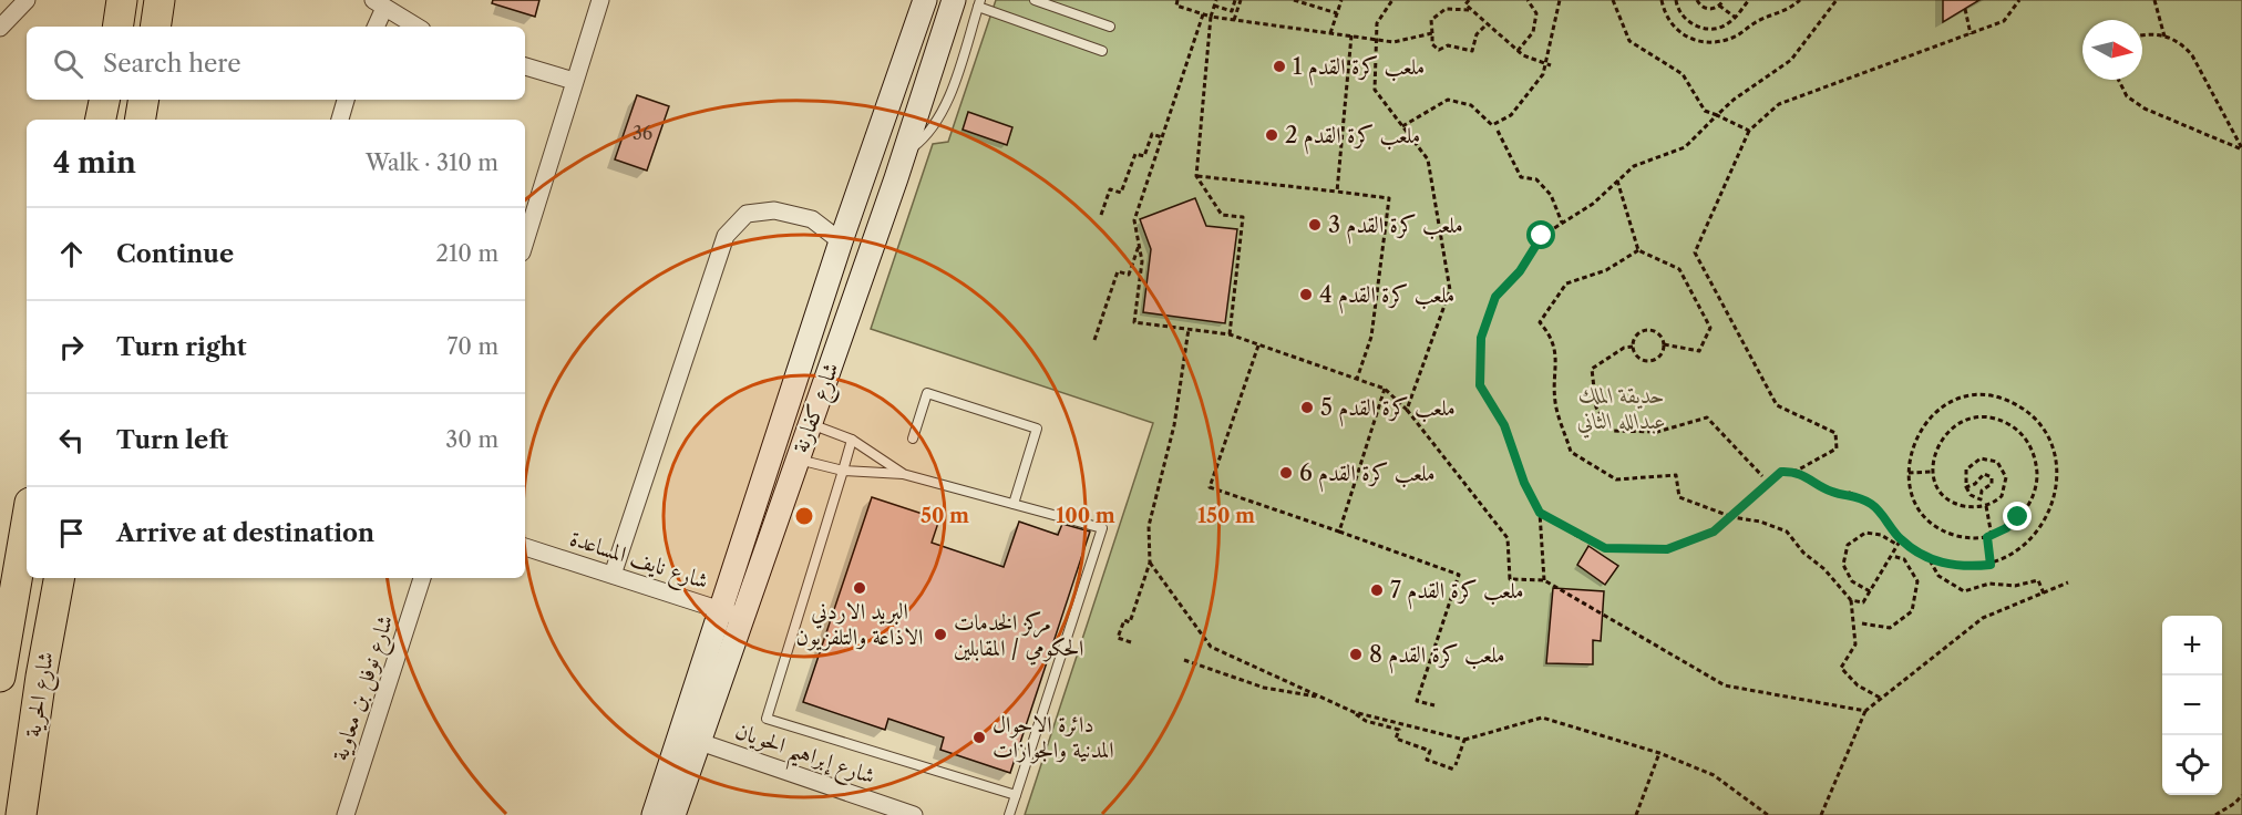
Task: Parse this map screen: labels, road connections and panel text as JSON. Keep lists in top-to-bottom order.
{
  "streets": {
    "highway": ["شارع الحرية"],
    "street": [
      "شارع كفارنة",
      "شارع نايف المساعدة",
      "شارع نوفل بن معاوية",
      "شارع إبراهيم الحويان"
    ]
  },
  "crossings": [
    ["شارع كفارنة", "شارع نايف المساعدة"],
    ["شارع كفارنة", "شارع إبراهيم الحويان"]
  ],
  "parks": ["حديقة الملك عبدالله الثاني"],
  "places": [
    "ملعب كرة القدم 1",
    "ملعب كرة القدم 2",
    "ملعب كرة القدم 3",
    "ملعب كرة القدم 4",
    "ملعب كرة القدم 5",
    "ملعب كرة القدم 6",
    "البريد الاردني الاذاعة والتلفزيون",
    "ملعب كرة القدم 7",
    "مركز الخدمات الحكومي / المقابلين",
    "ملعب كرة القدم 8",
    "دائرة الاحوال المدنية والجوازات"
  ],
  "house_numbers": ["36"],
  "north": "right",
  "page": {
    "search": "Search here",
    "heading": ["4 min", "Walk · 310 m"],
    "list": [
      ["Continue", "210 m"],
      ["Turn right", "70 m"],
      ["Turn left", "30 m"],
      "Arrive at destination"
    ],
    "map_buttons": ["+", "−"]
  },
  "rings": ["50 m", "100 m", "150 m"]
}
